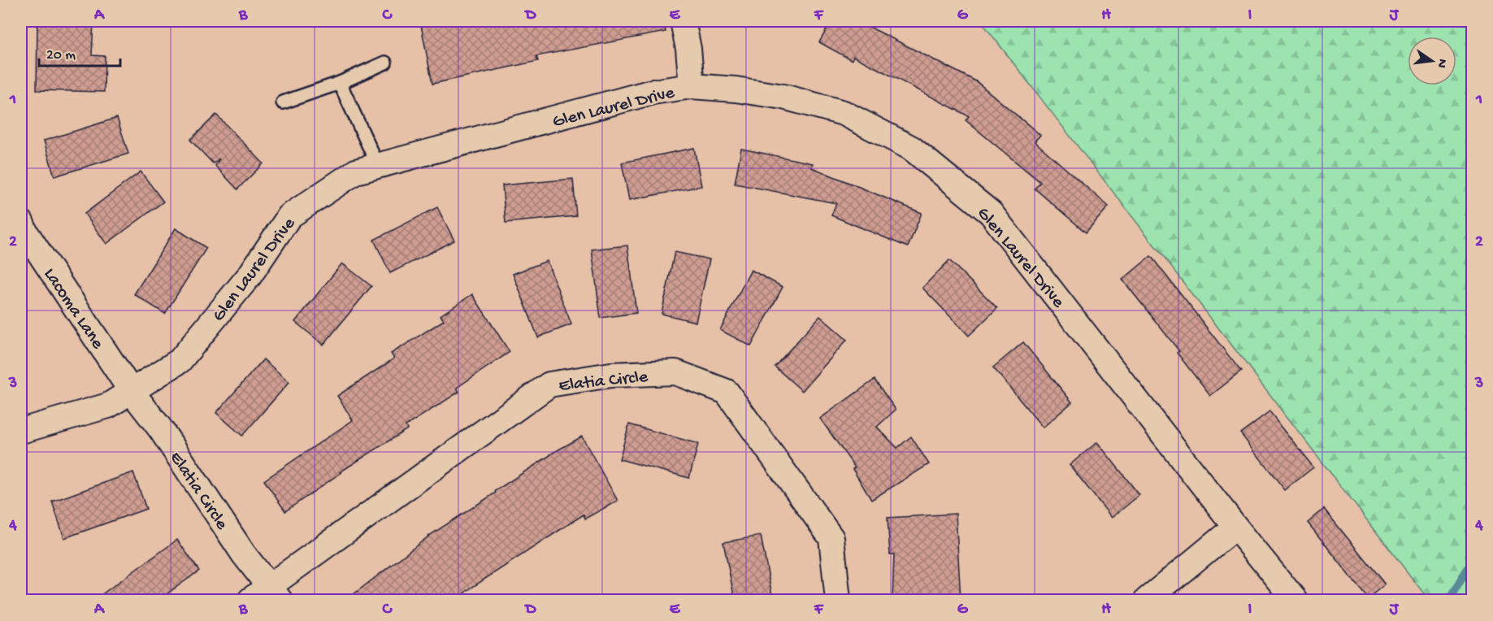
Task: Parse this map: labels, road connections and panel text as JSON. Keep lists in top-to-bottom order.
{
  "streets": {
    "street": ["Glen Laurel Drive", "Lacoma Lane", "Elatia Circle"]
  },
  "crossings": [
    ["Glen Laurel Drive", "Lacoma Lane"],
    ["Glen Laurel Drive", "Elatia Circle"],
    ["Lacoma Lane", "Elatia Circle"]
  ],
  "scale_bar": "20 m",
  "north": "right",
  "grid": {
    "columns": [
      "A",
      "B",
      "C",
      "D",
      "E",
      "F",
      "G",
      "H",
      "I",
      "J"
    ],
    "rows": [
      "1",
      "2",
      "3",
      "4"
    ]
  }
}
